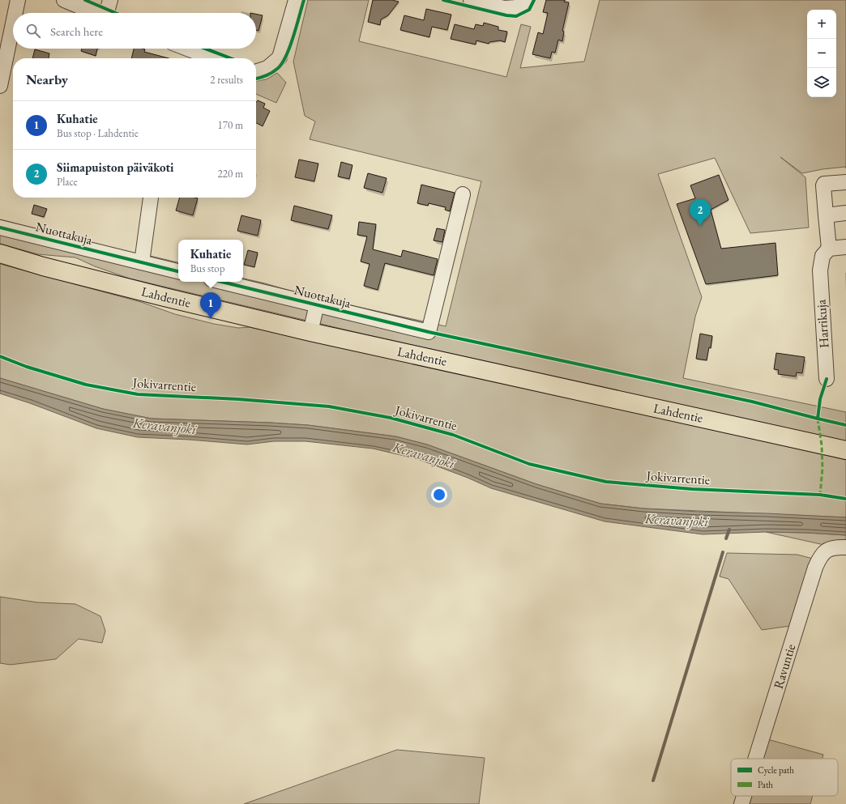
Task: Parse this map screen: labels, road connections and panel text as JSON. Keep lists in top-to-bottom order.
{
  "streets": {
    "main road": ["Lahdentie"],
    "street": ["Nuottakuja", "Harrikuja", "Ravuntie"],
    "cycle path": ["Jokivarrentie"]
  },
  "crossings": [
    ["Nuottakuja", "Lahdentie"]
  ],
  "water": ["Keravanjoki"],
  "legend": ["Cycle path", "Path"],
  "page": {
    "map_buttons": ["+", "−"],
    "search": "Search here",
    "heading": ["Nearby", "2 results"],
    "list": [
      {
        "mark": "1",
        "name": "Kuhatie",
        "note": "Bus stop · Lahdentie",
        "value": "170 m"
      },
      {
        "mark": "2",
        "name": "Siimapuiston päiväkoti",
        "note": "Place",
        "value": "220 m"
      }
    ],
    "pins": ["2", "1"],
    "popup": ["Kuhatie", "Bus stop"]
  }
}
